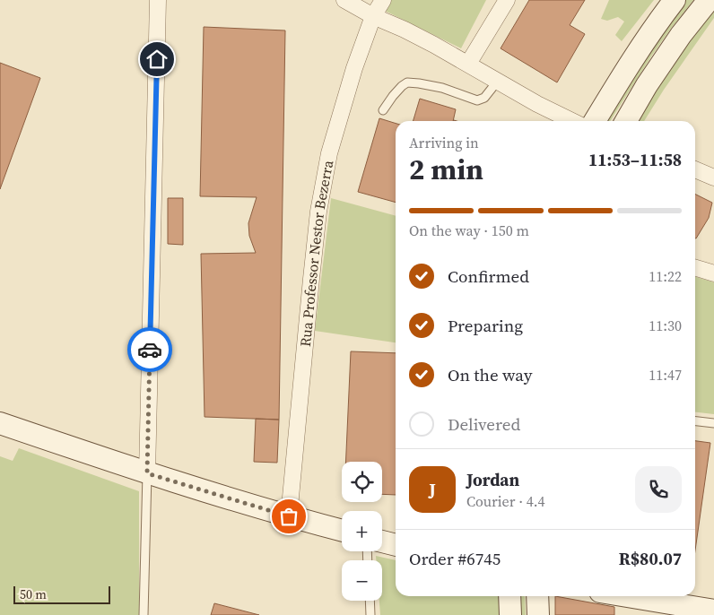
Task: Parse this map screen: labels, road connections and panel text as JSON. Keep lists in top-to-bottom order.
{
  "streets": {
    "street": ["Rua Professor Nestor Bezerra"]
  },
  "scale_bar": "50 m",
  "page": {
    "heading": ["2 min", "Arriving in", "11:53–11:58"],
    "panel": [
      "Jordan",
      "Courier · 4.4",
      "Order #6745",
      "R$80.07"
    ],
    "bar": "On the way · 150 m",
    "list": [
      ["Confirmed", "11:22"],
      ["Preparing", "11:30"],
      ["On the way", "11:47"],
      "Delivered"
    ],
    "map_buttons": ["+", "−"],
    "round": "J",
    "scale": "50 m"
  }
}
